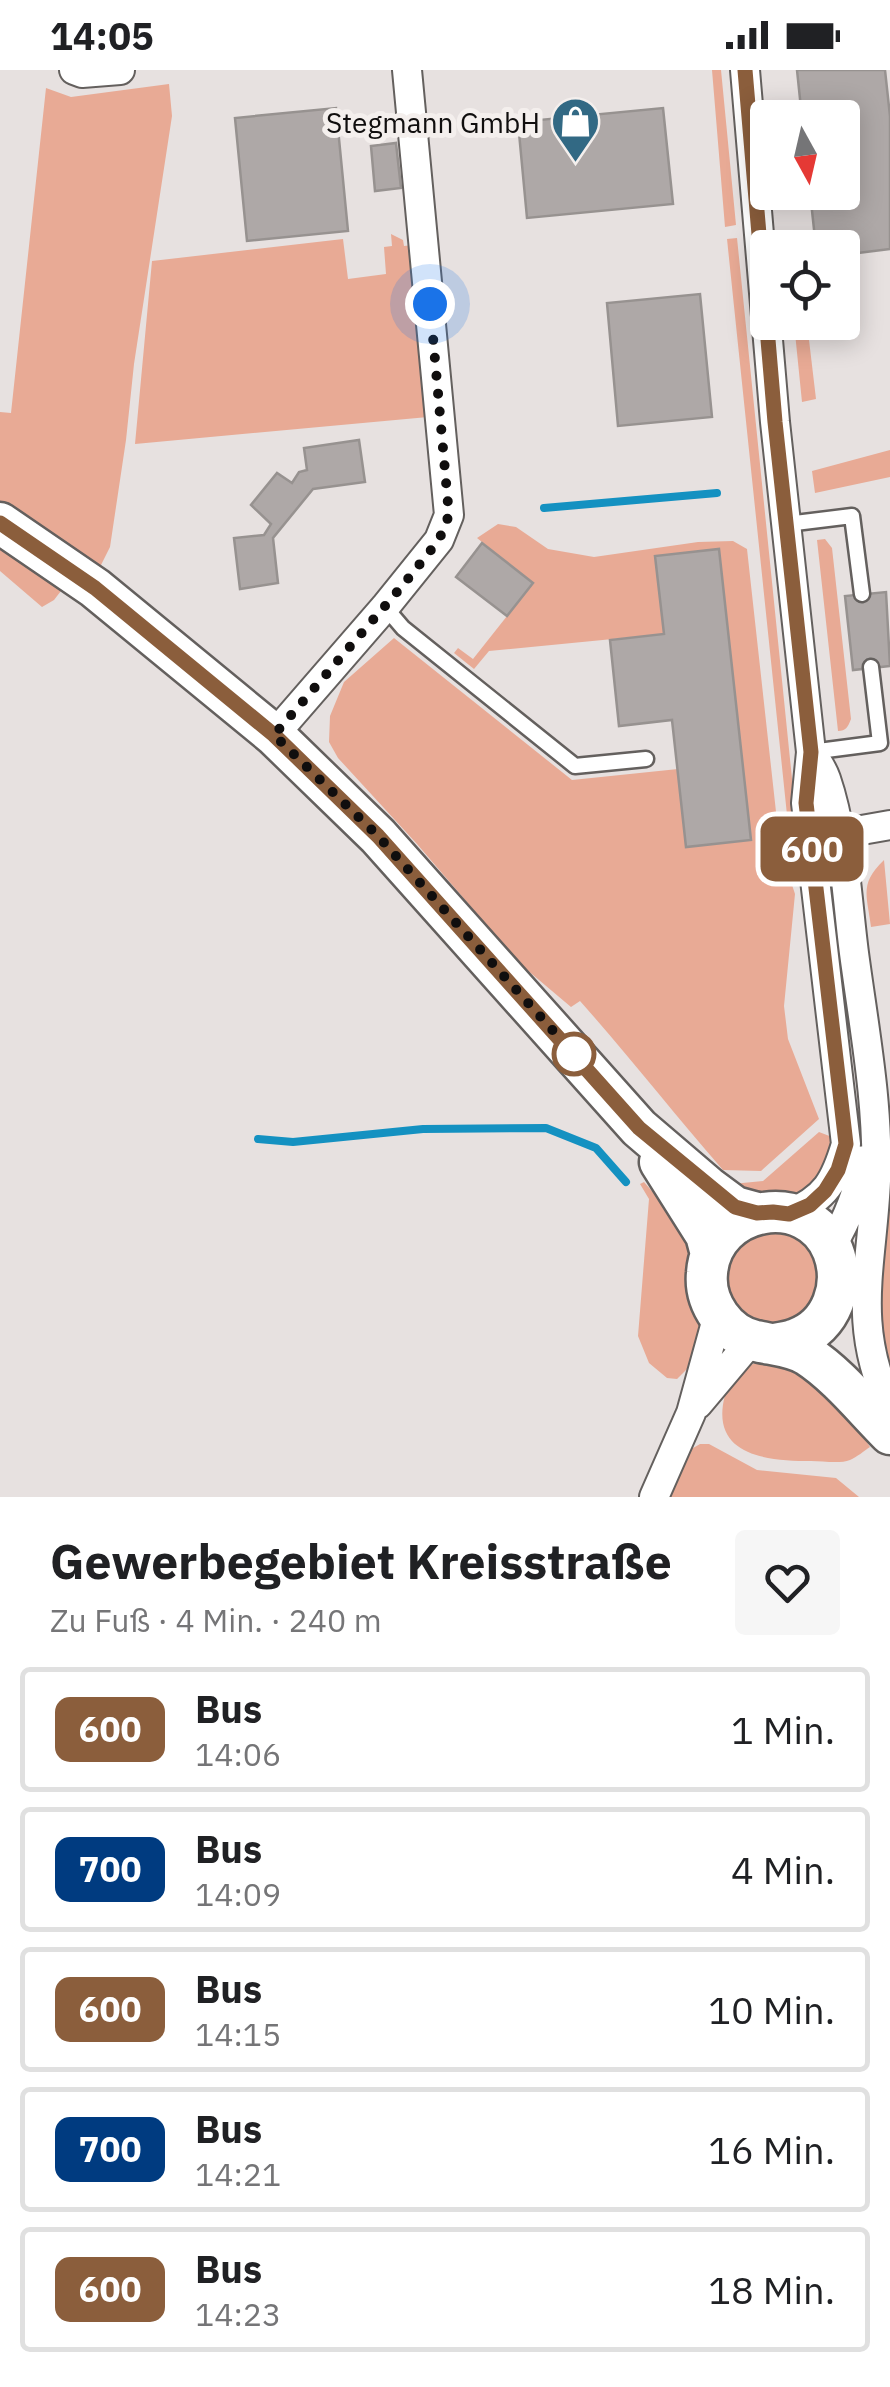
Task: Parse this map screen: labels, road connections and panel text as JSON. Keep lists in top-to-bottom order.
{
  "places": {
    "shop": ["Stegmann GmbH"]
  },
  "lines": ["bus line 600"],
  "north": "bottom",
  "page": {
    "status": "14:05",
    "on_map": "600",
    "heading": ["Gewerbegebiet Kreisstraße", "Zu Fuß · 4 Min. · 240 m"],
    "list": [
      {
        "mark": "600",
        "name": "Bus",
        "note": "14:06",
        "value": "1 Min."
      },
      {
        "mark": "700",
        "name": "Bus",
        "note": "14:09",
        "value": "4 Min."
      },
      {
        "mark": "600",
        "name": "Bus",
        "note": "14:15",
        "value": "10 Min."
      },
      {
        "mark": "700",
        "name": "Bus",
        "note": "14:21",
        "value": "16 Min."
      },
      {
        "mark": "600",
        "name": "Bus",
        "note": "14:23",
        "value": "18 Min."
      }
    ]
  }
}
